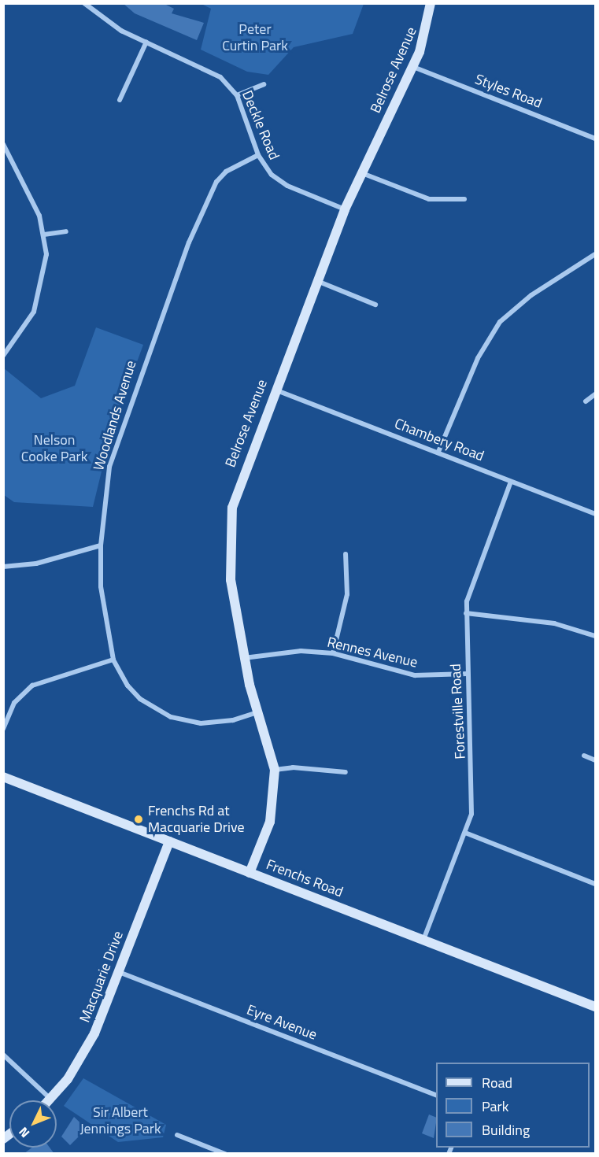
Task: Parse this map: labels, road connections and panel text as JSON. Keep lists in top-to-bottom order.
{
  "streets": {
    "street": [
      "Belrose Avenue",
      "Styles Road",
      "Deckle Road",
      "Woodlands Avenue",
      "Chambery Road",
      "Rennes Avenue",
      "Forestville Road",
      "Frenchs Road",
      "Macquarie Drive",
      "Eyre Avenue"
    ]
  },
  "crossings": [
    ["Belrose Avenue", "Styles Road"],
    ["Belrose Avenue", "Deckle Road"],
    ["Belrose Avenue", "Woodlands Avenue"],
    ["Belrose Avenue", "Chambery Road"],
    ["Belrose Avenue", "Rennes Avenue"],
    ["Belrose Avenue", "Frenchs Road"],
    ["Deckle Road", "Woodlands Avenue"],
    ["Chambery Road", "Forestville Road"],
    ["Rennes Avenue", "Forestville Road"],
    ["Forestville Road", "Frenchs Road"],
    ["Frenchs Road", "Macquarie Drive"],
    ["Macquarie Drive", "Eyre Avenue"]
  ],
  "parks": ["Peter Curtin Park", "Nelson Cooke Park", "Sir Albert Jennings Park"],
  "places": ["Frenchs Rd at Macquarie Drive"],
  "legend": ["Road", "Park", "Building"],
  "north": "bottom left"
}
